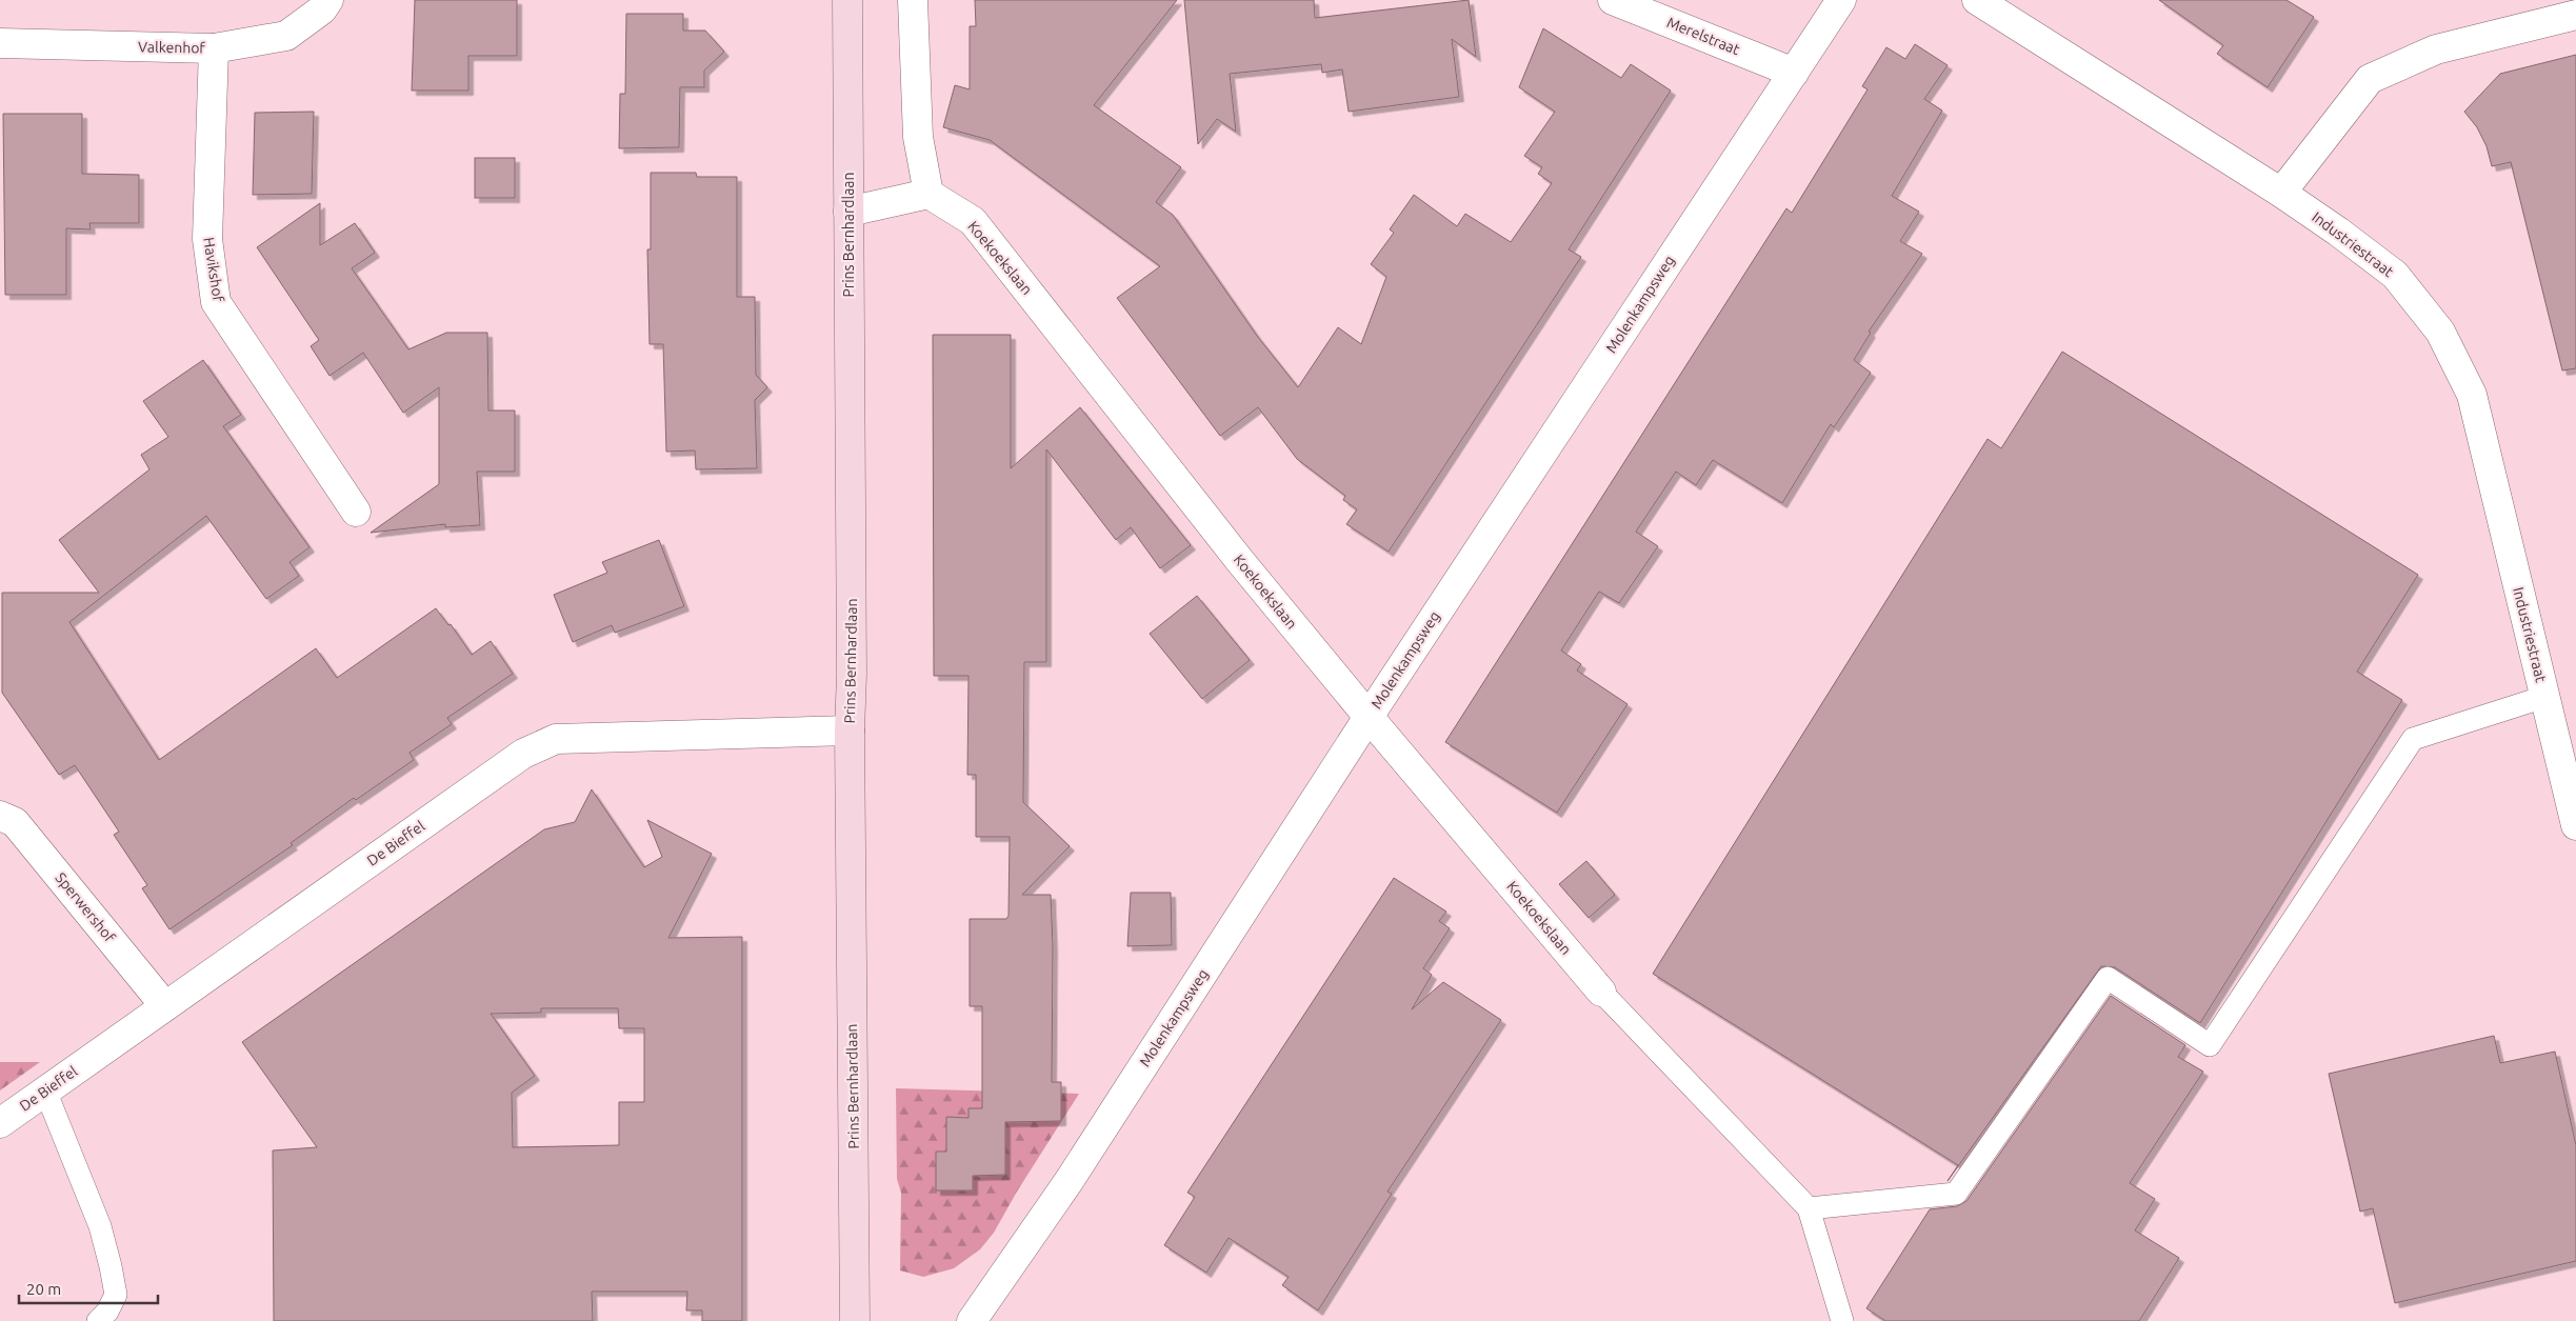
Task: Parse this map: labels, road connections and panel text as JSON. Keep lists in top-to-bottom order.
{
  "streets": {
    "street": [
      "Merelstraat",
      "Valkenhof",
      "Prins Bernhardlaan",
      "Industriestraat",
      "Koekoekslaan",
      "Havikshof",
      "Molenkampsweg",
      "De Bieffel",
      "Sperwershof"
    ]
  },
  "crossings": [
    ["Merelstraat", "Molenkampsweg"],
    ["Valkenhof", "Havikshof"],
    ["Prins Bernhardlaan", "De Bieffel"],
    ["Koekoekslaan", "Molenkampsweg"],
    ["De Bieffel", "Sperwershof"]
  ],
  "scale_bar": "20 m"
}
